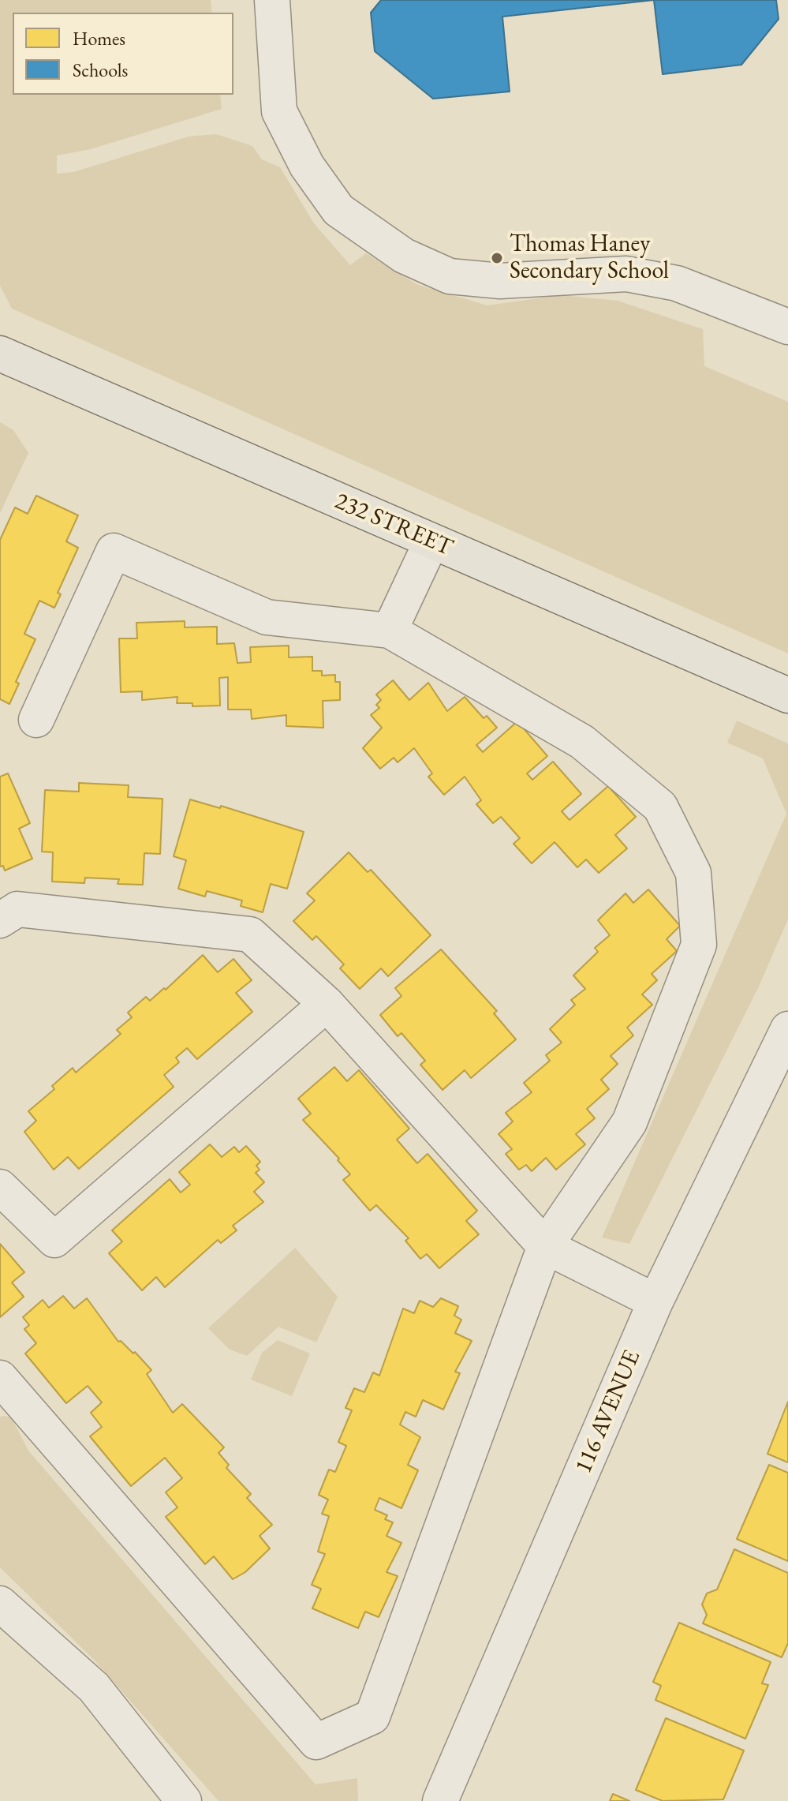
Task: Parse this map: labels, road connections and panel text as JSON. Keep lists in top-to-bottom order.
{
  "streets": {
    "main road": ["232 STREET"],
    "street": ["116 AVENUE"]
  },
  "places": ["Thomas Haney Secondary School"],
  "legend": ["Homes", "Schools"]
}
